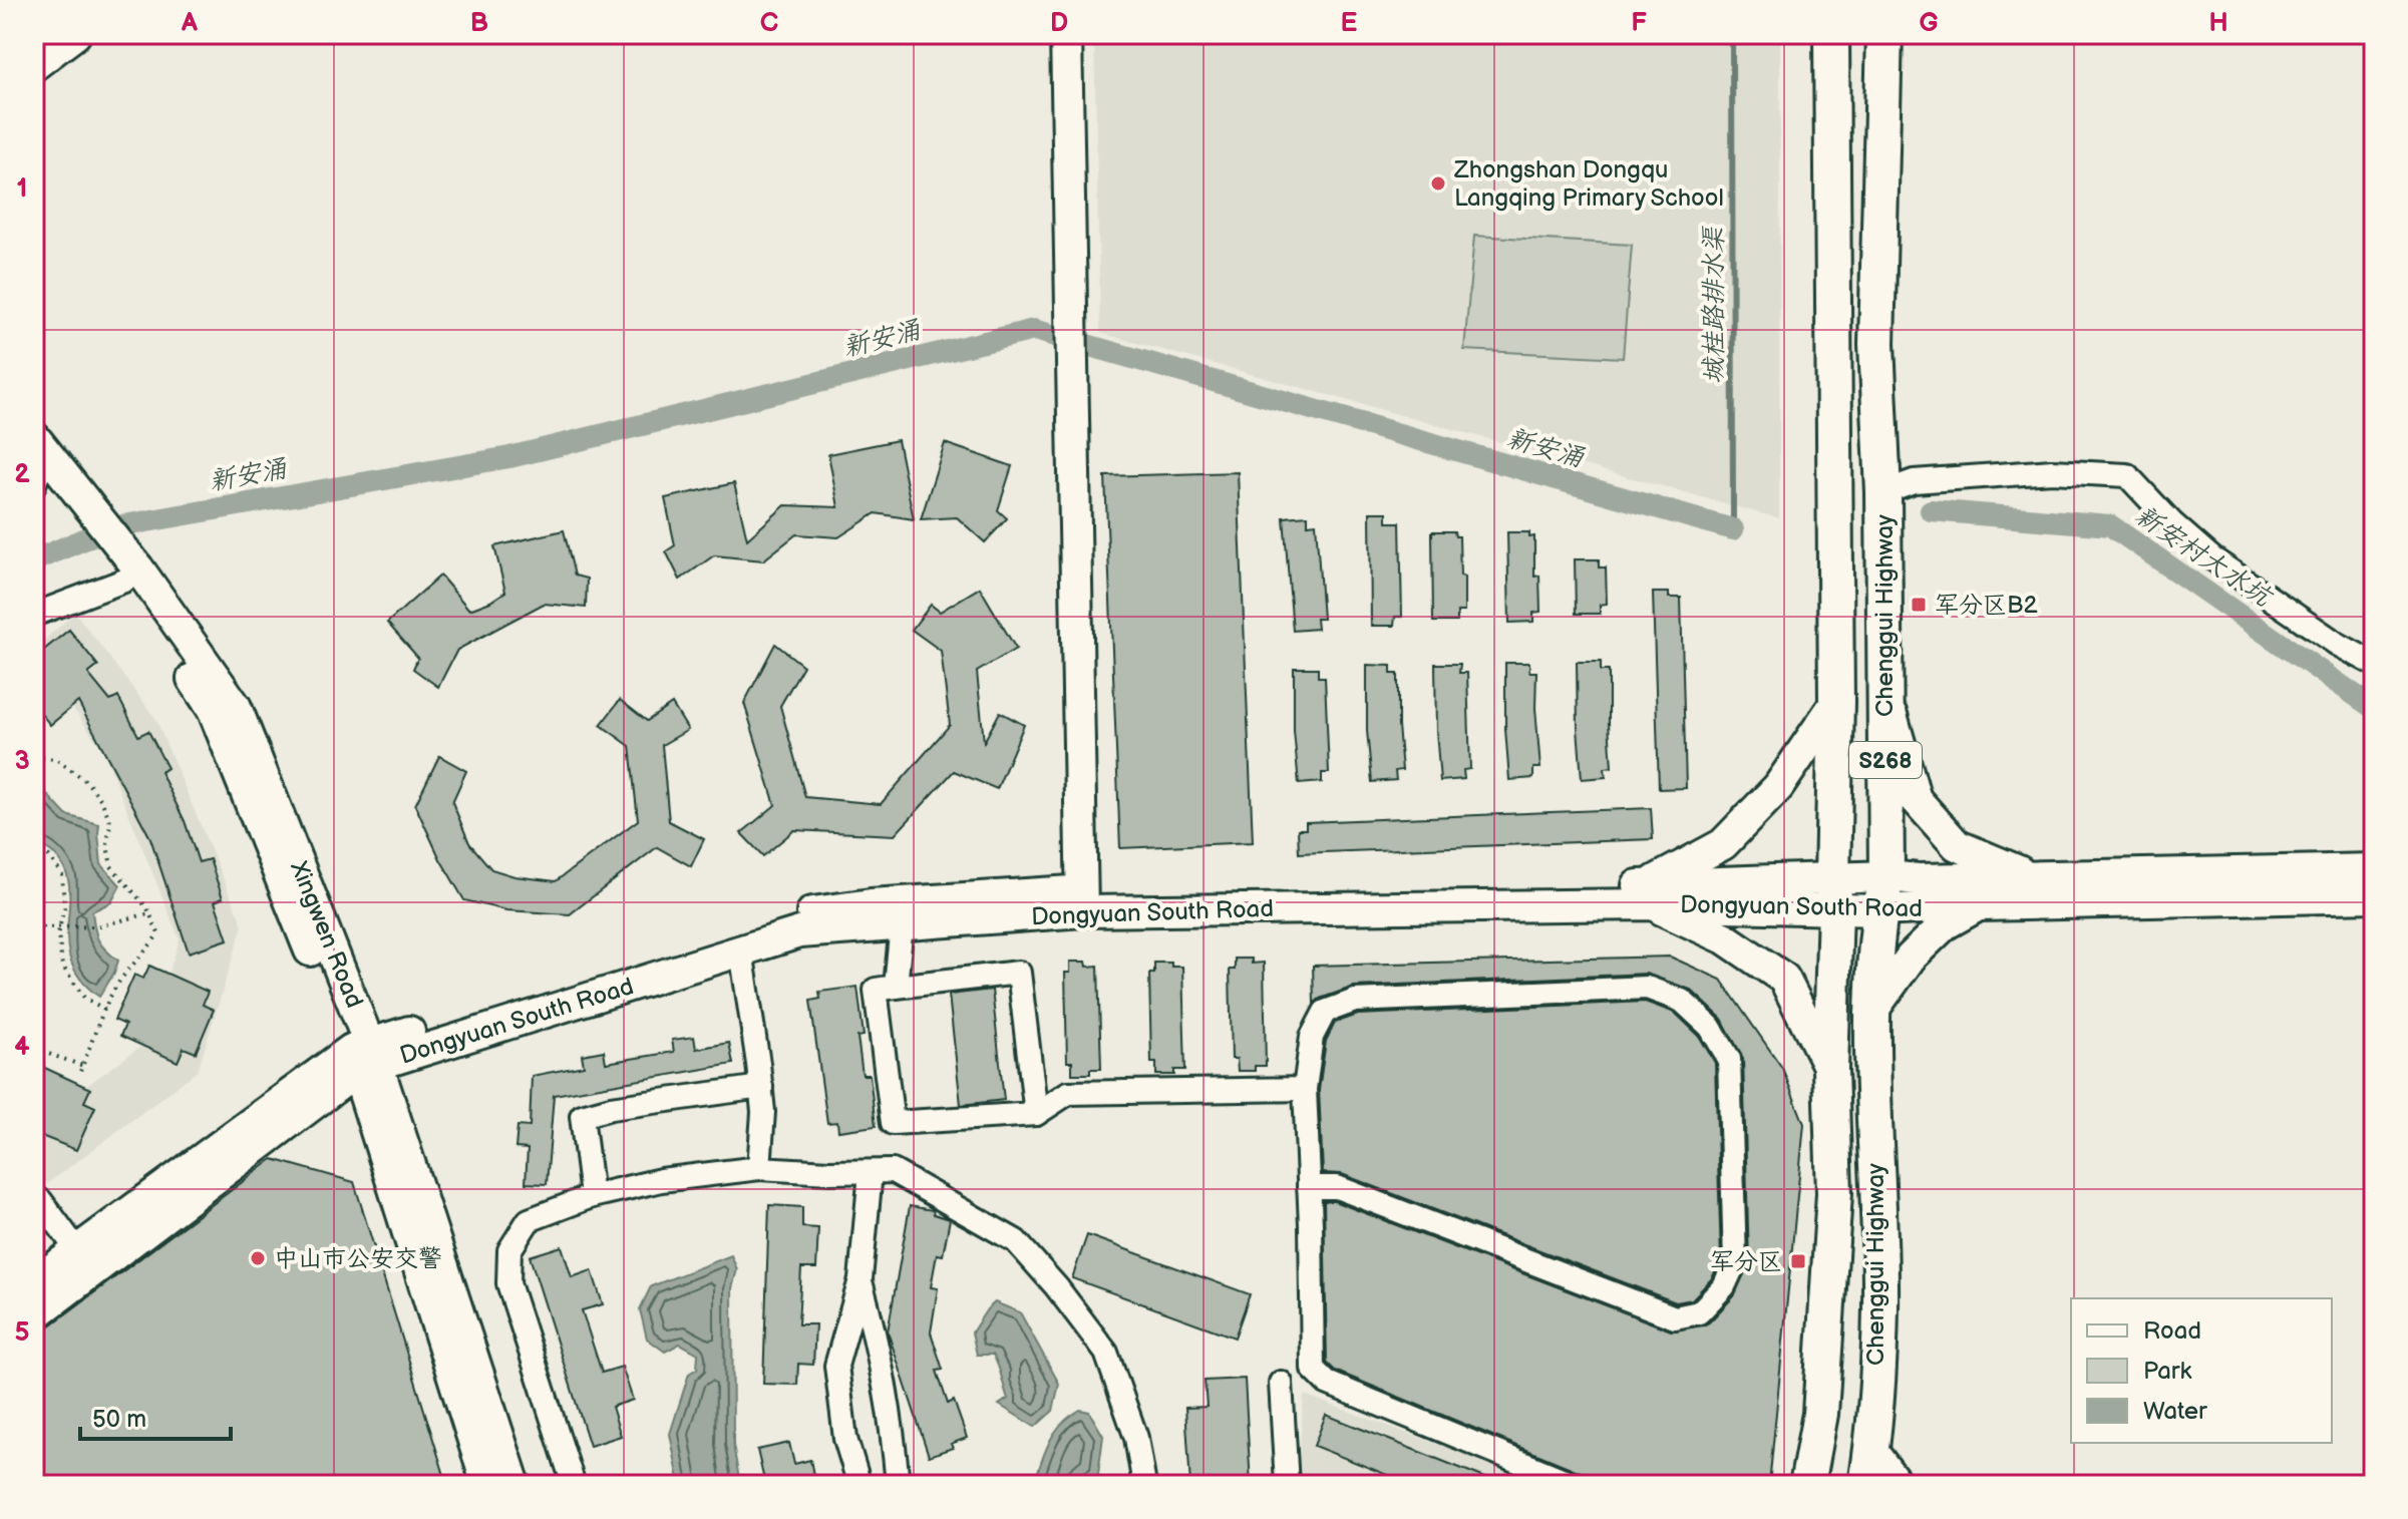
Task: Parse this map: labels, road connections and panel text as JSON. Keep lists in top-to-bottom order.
{
  "streets": {
    "main road": ["Chenggui Highway", "S268"],
    "street": ["Dongyuan South Road", "Xingwen Road"]
  },
  "crossings": [
    ["Chenggui Highway", "Dongyuan South Road"],
    ["Dongyuan South Road", "Xingwen Road"]
  ],
  "water": ["城桂路排水渠", "新安涌", "新安村大水坑"],
  "places": {
    "other": ["Zhongshan Dongqu Langqing Primary School", "中山市公安交警"],
    "transit": ["军分区B2", "军分区"]
  },
  "legend": ["Road", "Park", "Water"],
  "scale_bar": "50 m",
  "grid": {
    "columns": [
      "A",
      "B",
      "C",
      "D",
      "E",
      "F",
      "G",
      "H"
    ],
    "rows": [
      "1",
      "2",
      "3",
      "4",
      "5"
    ]
  }
}
